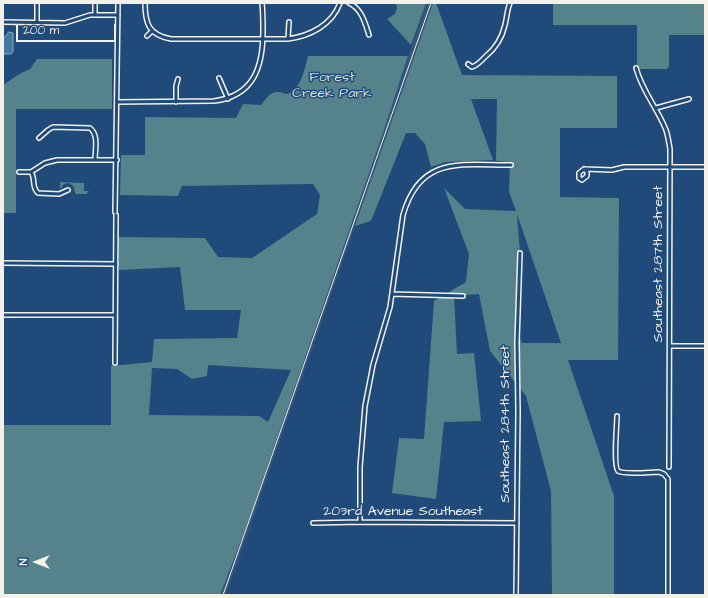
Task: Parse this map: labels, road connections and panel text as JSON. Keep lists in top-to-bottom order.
{
  "streets": {
    "street": ["Southeast 287th Street", "Southeast 284th Street", "203rd Avenue Southeast"]
  },
  "crossings": [
    ["Southeast 284th Street", "203rd Avenue Southeast"]
  ],
  "parks": ["Forest Creek Park"],
  "scale_bar": "200 m",
  "north": "left"
}
